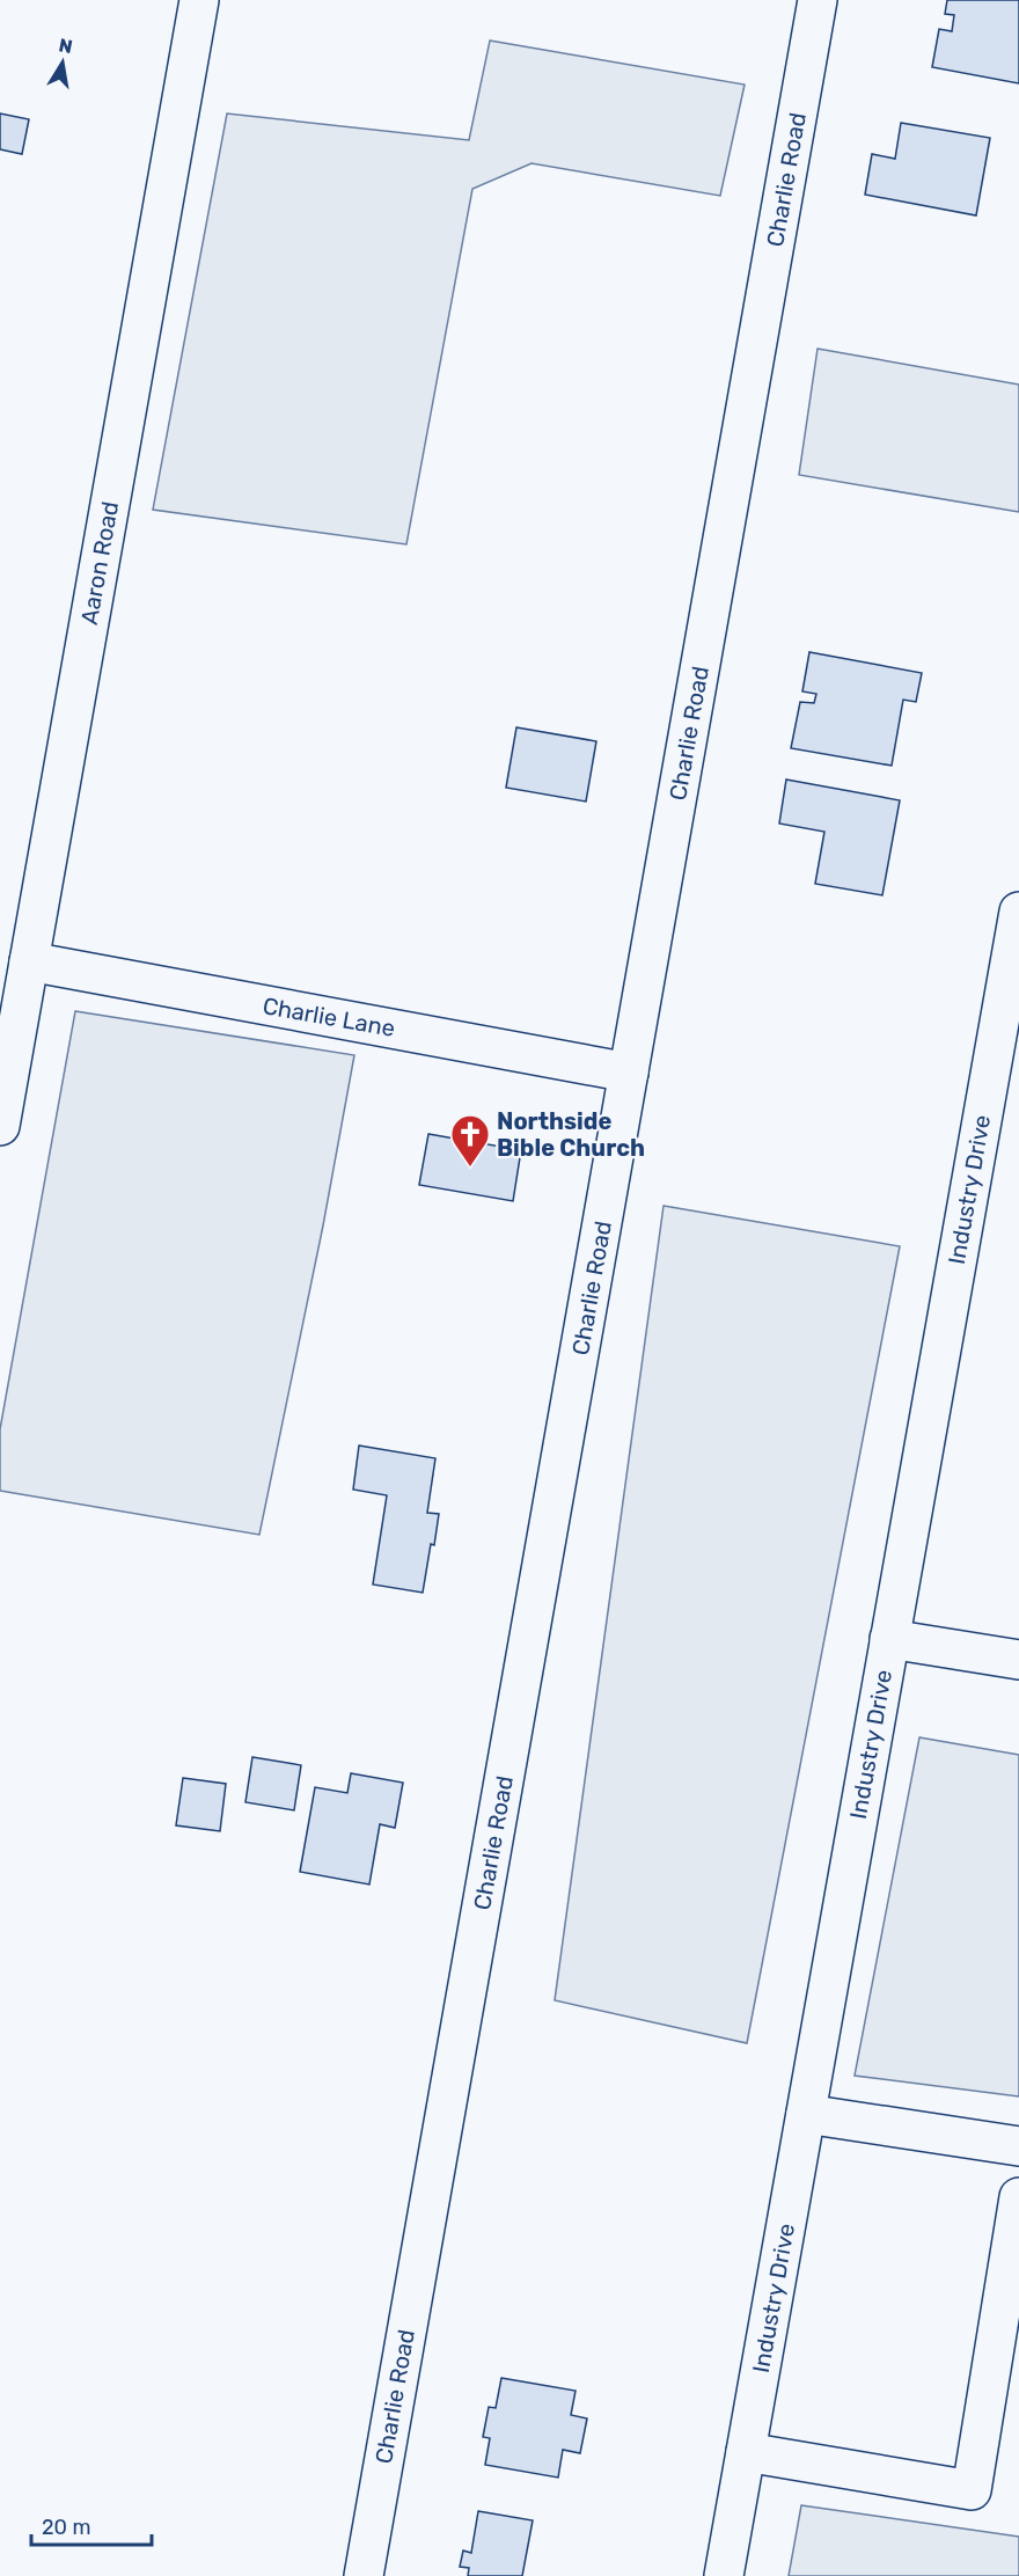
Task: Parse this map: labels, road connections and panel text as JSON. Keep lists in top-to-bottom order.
{
  "streets": {
    "street": [
      "Charlie Road",
      "Aaron Road",
      "Charlie Lane",
      "Industry Drive"
    ]
  },
  "crossings": [
    ["Charlie Road", "Charlie Lane"],
    ["Aaron Road", "Charlie Lane"]
  ],
  "places": {
    "church": ["Northside Bible Church"]
  },
  "scale_bar": "20 m",
  "north": "top"
}
